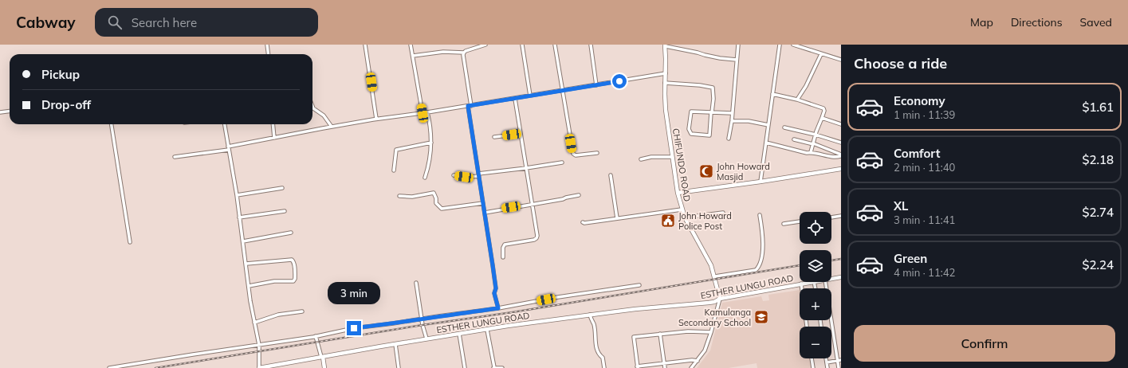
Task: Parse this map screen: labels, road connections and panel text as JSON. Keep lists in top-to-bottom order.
{
  "streets": {
    "street": ["CHIFUNDO ROAD", "ESTHER LUNGU ROAD"]
  },
  "crossings": [
    ["CHIFUNDO ROAD", "ESTHER LUNGU ROAD"]
  ],
  "places": {
    "mosque": ["John Howard Masjid"],
    "public building": ["John Howard Police Post"],
    "school or university": ["Kamulanga Secondary School"]
  },
  "page": {
    "header": "Cabway",
    "search": "Search here",
    "nav": ["Map", "Directions", "Saved"],
    "heading": "Choose a ride",
    "banner": ["Pickup", "Drop-off"],
    "list": [
      {
        "name": "Economy",
        "note": "1 min · 11:39",
        "value": "$1.61"
      },
      {
        "name": "Comfort",
        "note": "2 min · 11:40",
        "value": "$2.18"
      },
      {
        "name": "XL",
        "note": "3 min · 11:41",
        "value": "$2.74"
      },
      {
        "name": "Green",
        "note": "4 min · 11:42",
        "value": "$2.24"
      }
    ],
    "map_buttons": ["+", "−"],
    "bubble": "3 min",
    "buttons": "Confirm"
  }
}
